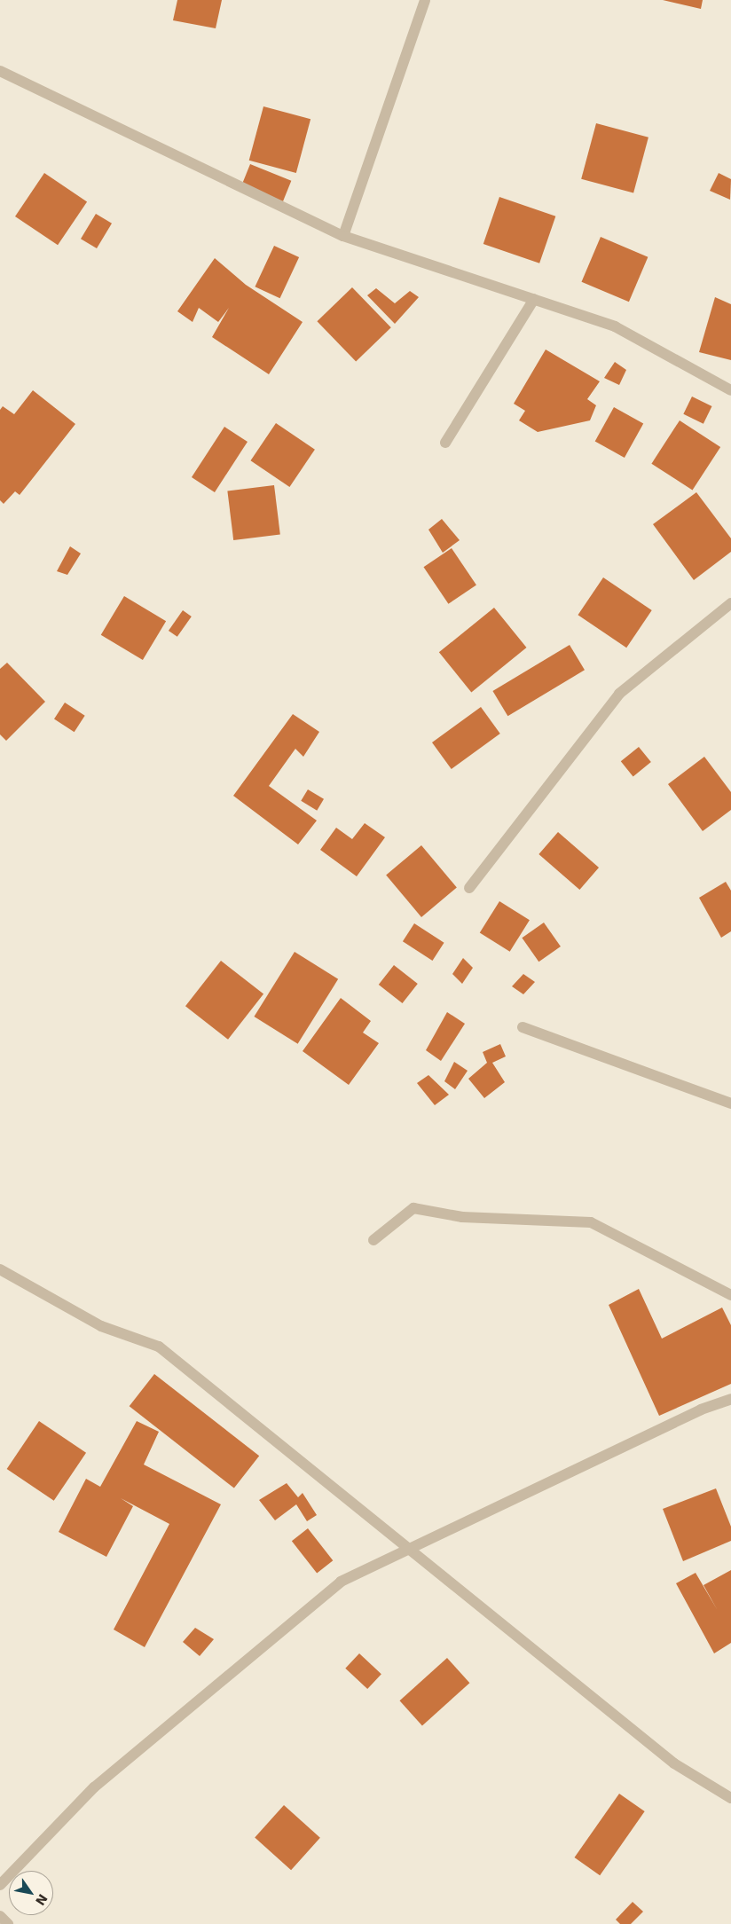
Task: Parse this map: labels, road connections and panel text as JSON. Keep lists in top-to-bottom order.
{
  "north": "bottom right"
}
